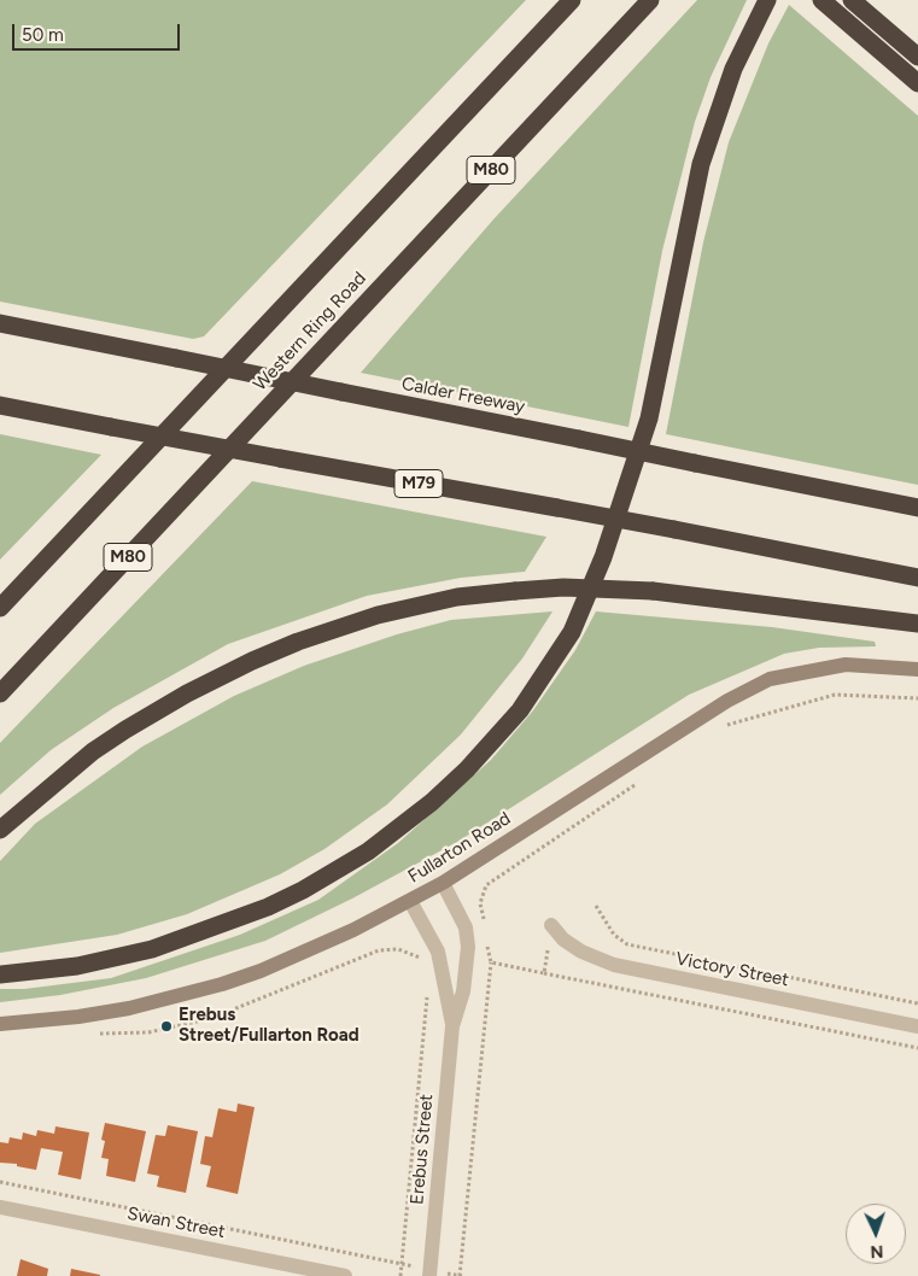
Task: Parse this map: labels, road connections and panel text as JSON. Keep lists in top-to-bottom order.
{
  "streets": {
    "highway": [
      "M80",
      "Western Ring Road",
      "Calder Freeway",
      "M79"
    ],
    "main road": ["Fullarton Road"],
    "street": ["Victory Street", "Erebus Street", "Swan Street"]
  },
  "crossings": [
    ["Fullarton Road", "Erebus Street"]
  ],
  "places": ["Erebus Street/Fullarton Road"],
  "scale_bar": "50 m",
  "north": "bottom"
}
